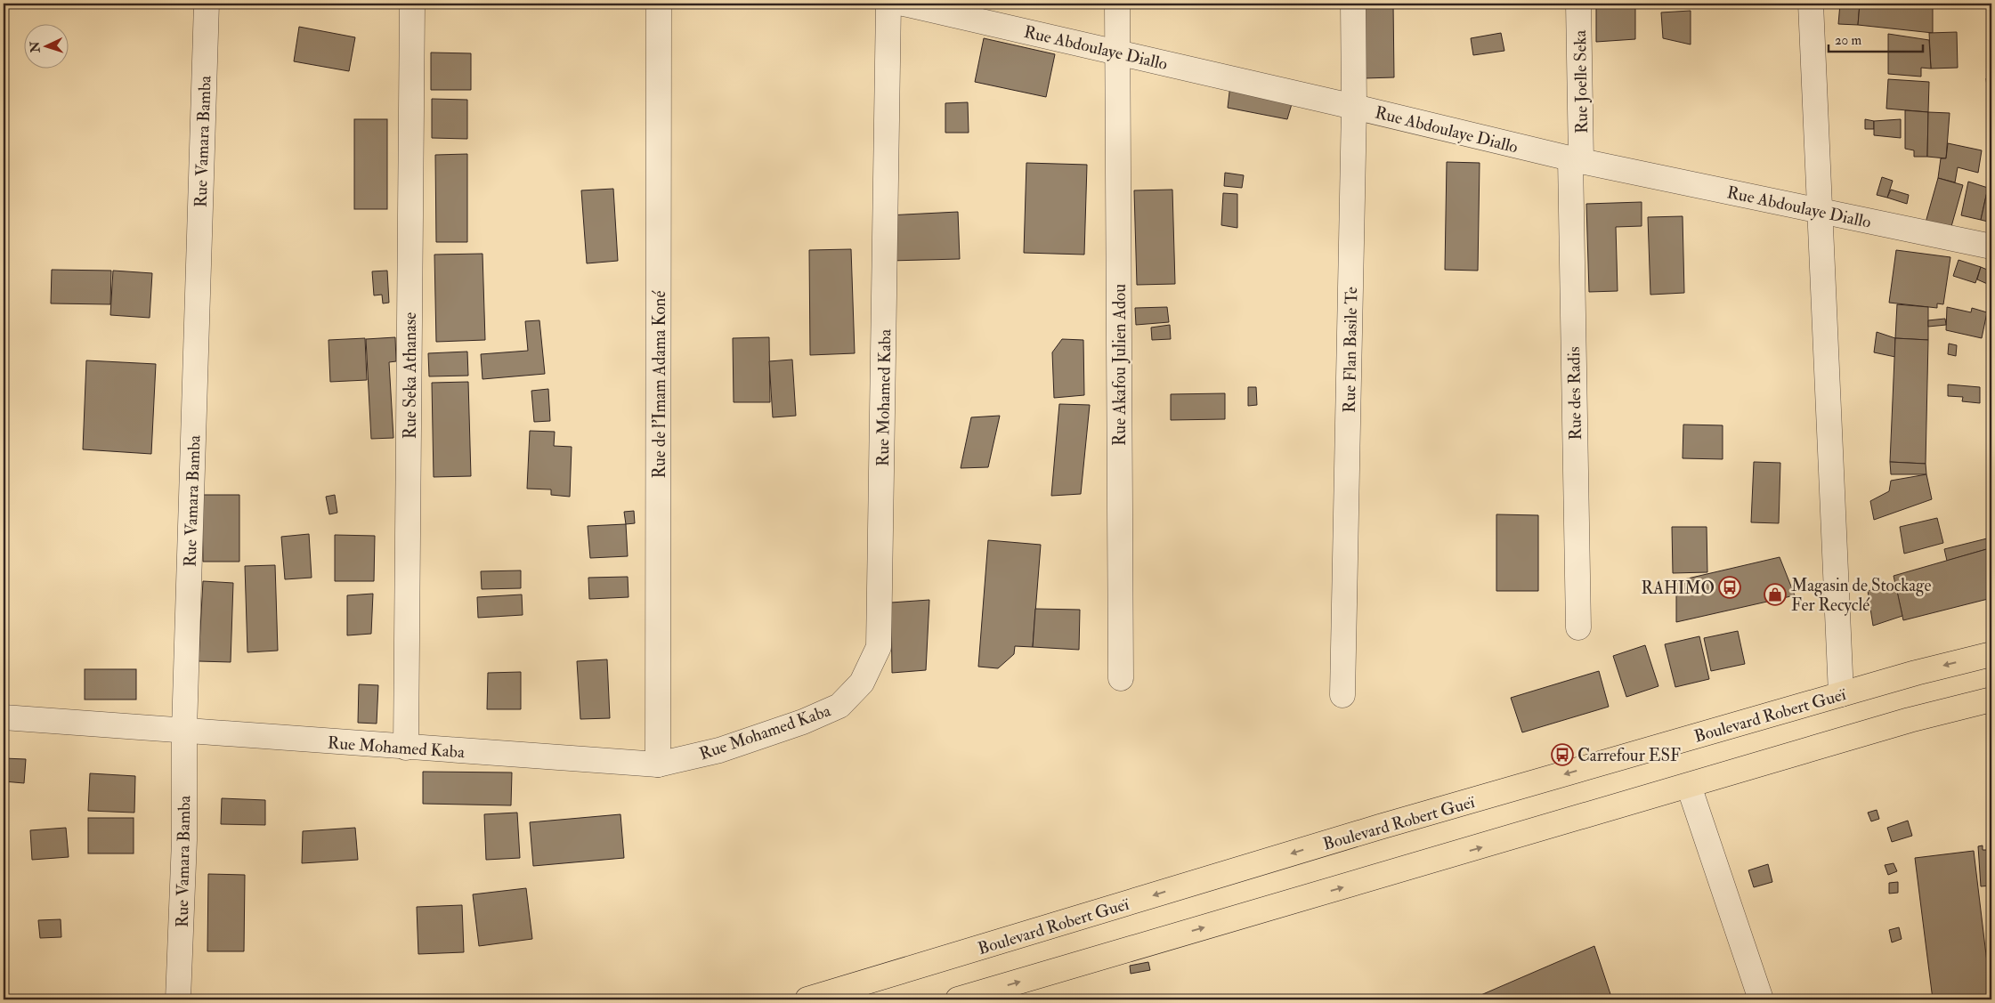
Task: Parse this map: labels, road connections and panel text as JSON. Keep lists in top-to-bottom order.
{
  "streets": {
    "main road": ["Boulevard Robert Gueï"],
    "street": [
      "Rue Abdoulaye Diallo",
      "Rue Joelle Seka",
      "Rue Vamara Bamba",
      "Rue Flan Basile Te",
      "Rue Akafou Julien Adou",
      "Rue Seka Athanase",
      "Rue de l'Imam Adama Koné",
      "Rue des Radis",
      "Rue Mohamed Kaba"
    ]
  },
  "crossings": [
    ["Rue Abdoulaye Diallo", "Rue Joelle Seka"],
    ["Rue Abdoulaye Diallo", "Rue Flan Basile Te"],
    ["Rue Abdoulaye Diallo", "Rue Akafou Julien Adou"],
    ["Rue Abdoulaye Diallo", "Rue des Radis"],
    ["Rue Joelle Seka", "Rue des Radis"],
    ["Rue Vamara Bamba", "Rue Mohamed Kaba"],
    ["Rue Seka Athanase", "Rue Mohamed Kaba"],
    ["Rue de l'Imam Adama Koné", "Rue Mohamed Kaba"]
  ],
  "places": {
    "bus stop": ["RAHIMO", "Carrefour ESF"],
    "shop": ["Magasin de Stockage Fer Recyclé"]
  },
  "scale_bar": "20 m",
  "north": "left"
}
